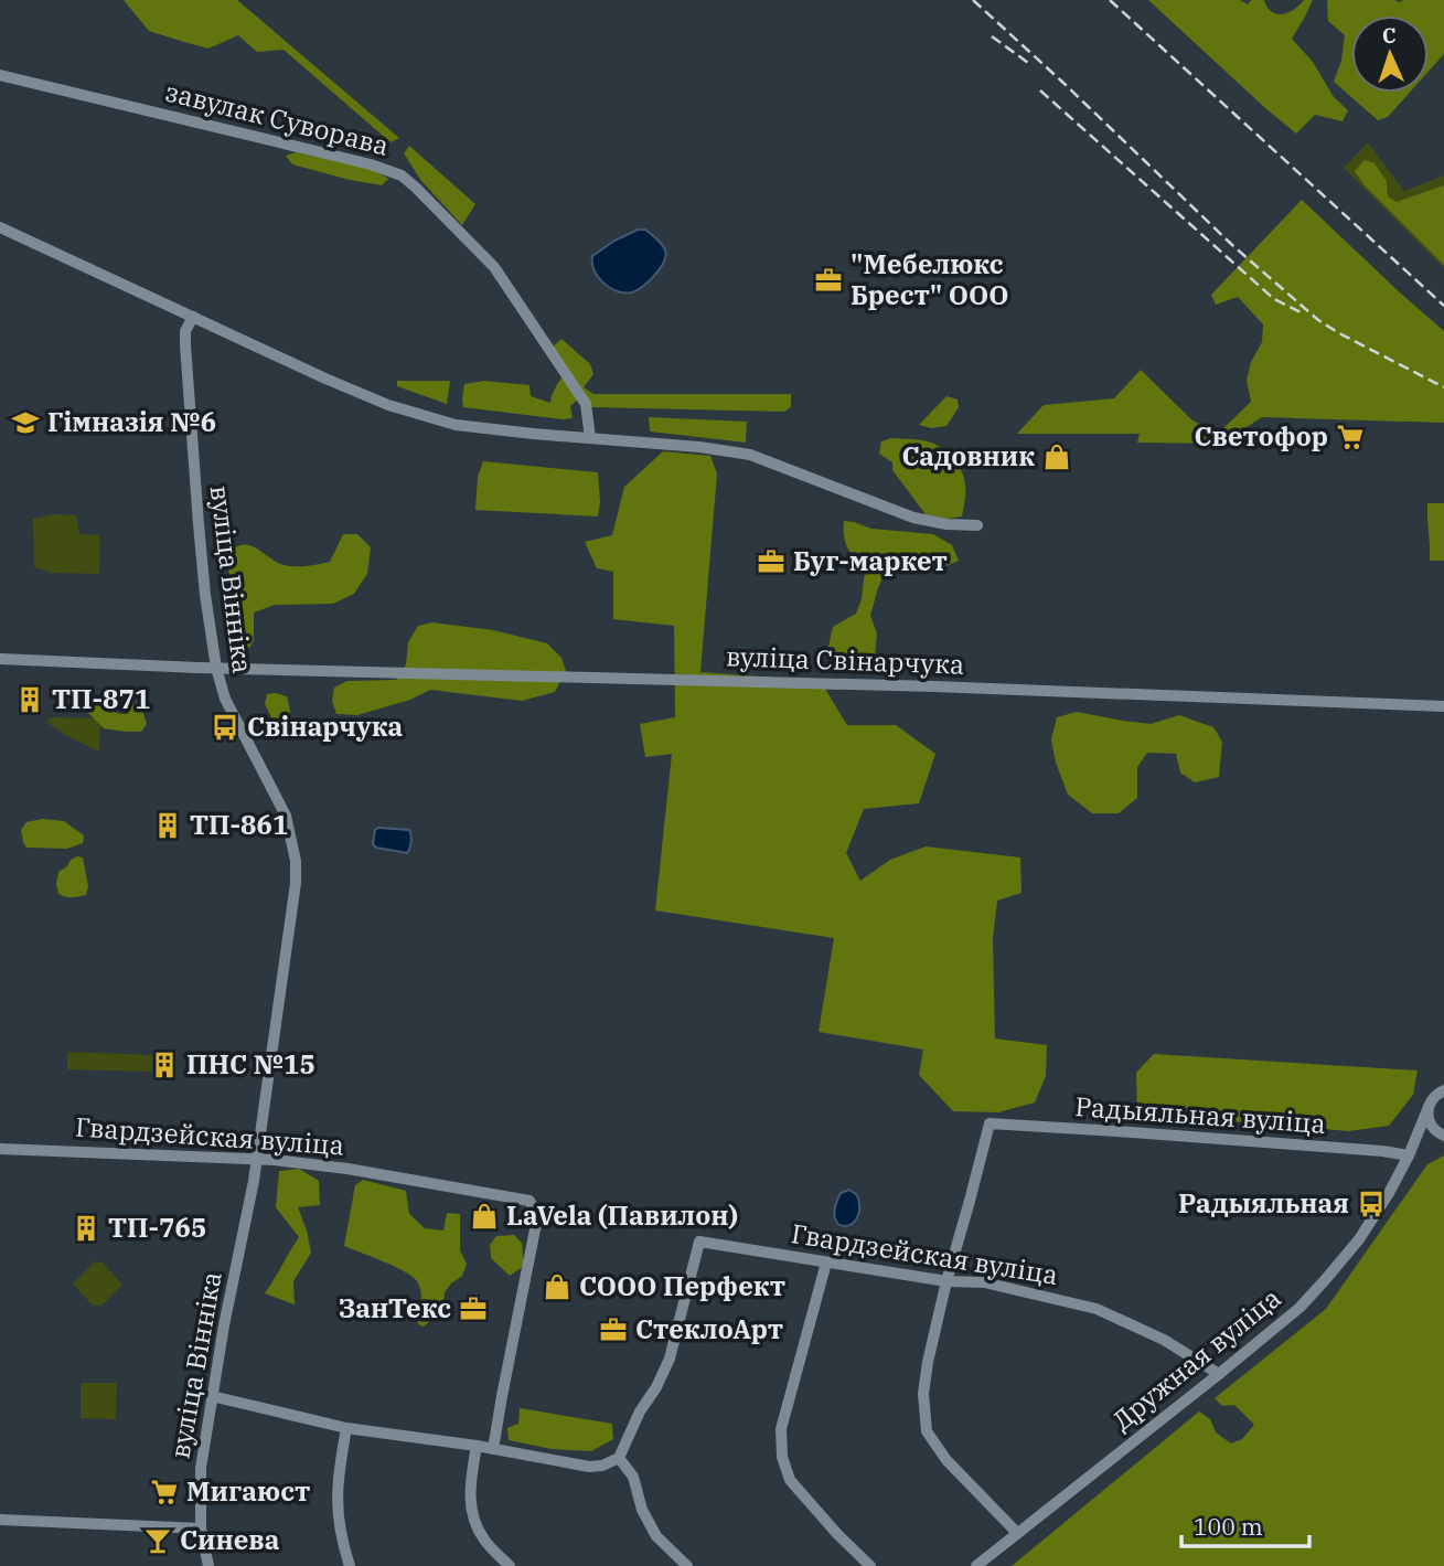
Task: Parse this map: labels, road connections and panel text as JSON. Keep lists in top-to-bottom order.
{
  "streets": {
    "street": [
      "завулак Суворава",
      "вуліца Вінніка",
      "вуліца Свінарчука",
      "Радыяльная вуліца",
      "Гвардзейская вуліца",
      "Дружная вуліца"
    ]
  },
  "crossings": [
    ["вуліца Вінніка", "вуліца Свінарчука"],
    ["вуліца Вінніка", "Гвардзейская вуліца"],
    ["Радыяльная вуліца", "Гвардзейская вуліца"],
    ["Радыяльная вуліца", "Дружная вуліца"],
    ["Гвардзейская вуліца", "Дружная вуліца"]
  ],
  "places": {
    "office": [
      "\"Мебелюкс Брест\" ООО",
      "Буг-маркет",
      "ЗанТекс",
      "СтеклоАрт"
    ],
    "school or university": ["Гімназія №6"],
    "supermarket": ["Светофор", "Мигаюст"],
    "shop": ["Садовник", "LaVela (Павилон)", "СООО Перфект"],
    "building": [
      "ТП-871",
      "ТП-861",
      "ПНС №15",
      "ТП-765"
    ],
    "bus stop": ["Свінарчука", "Радыяльная"],
    "bar": ["Синева"]
  },
  "scale_bar": "100 m",
  "north": "top"
}
